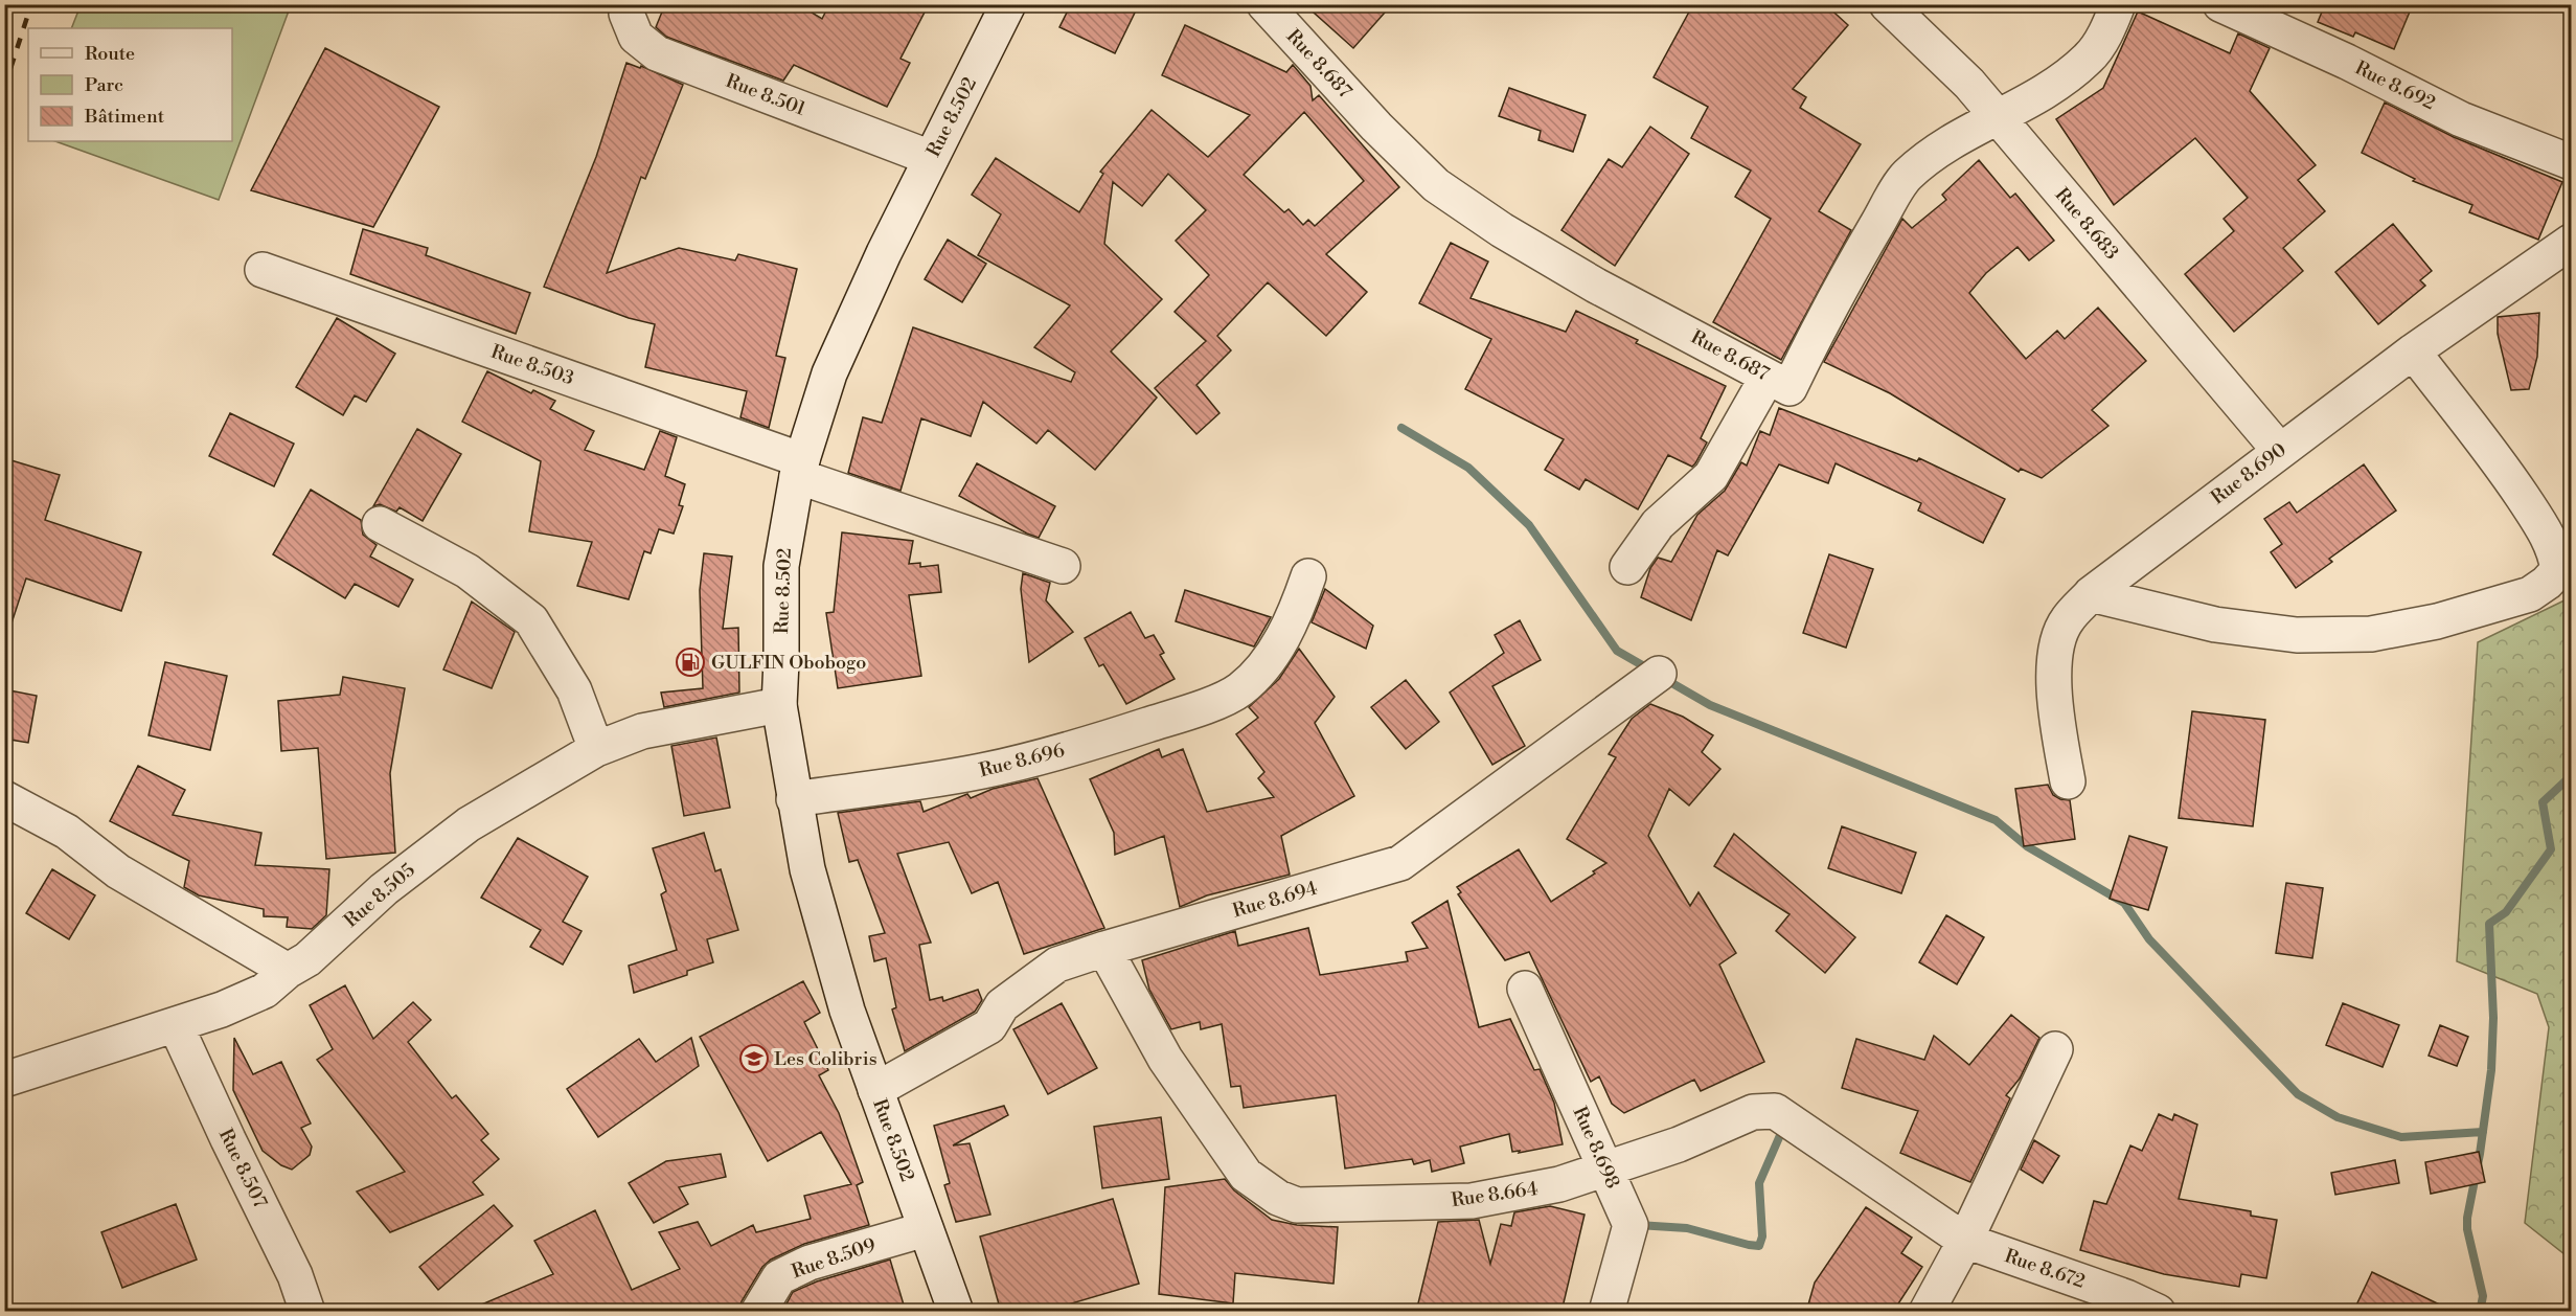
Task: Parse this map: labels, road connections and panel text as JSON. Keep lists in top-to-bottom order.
{
  "streets": {
    "street": [
      "Rue 8.687",
      "Rue 8.692",
      "Rue 8.501",
      "Rue 8.502",
      "Rue 8.683",
      "Rue 8.503",
      "Rue 8.690",
      "Rue 8.696",
      "Rue 8.505",
      "Rue 8.694",
      "Rue 8.698",
      "Rue 8.507",
      "Rue 8.664",
      "Rue 8.509",
      "Rue 8.672"
    ]
  },
  "crossings": [
    ["Rue 8.687", "Rue 8.683"],
    ["Rue 8.501", "Rue 8.502"],
    ["Rue 8.502", "Rue 8.503"],
    ["Rue 8.502", "Rue 8.696"],
    ["Rue 8.502", "Rue 8.505"],
    ["Rue 8.502", "Rue 8.694"],
    ["Rue 8.502", "Rue 8.509"],
    ["Rue 8.683", "Rue 8.690"],
    ["Rue 8.505", "Rue 8.507"],
    ["Rue 8.694", "Rue 8.664"],
    ["Rue 8.698", "Rue 8.664"],
    ["Rue 8.664", "Rue 8.672"]
  ],
  "places": {
    "fuel station": ["GULFIN Obobogo"],
    "school or university": ["Les Colibris"]
  },
  "legend": ["Route", "Parc", "Bâtiment"]
}
